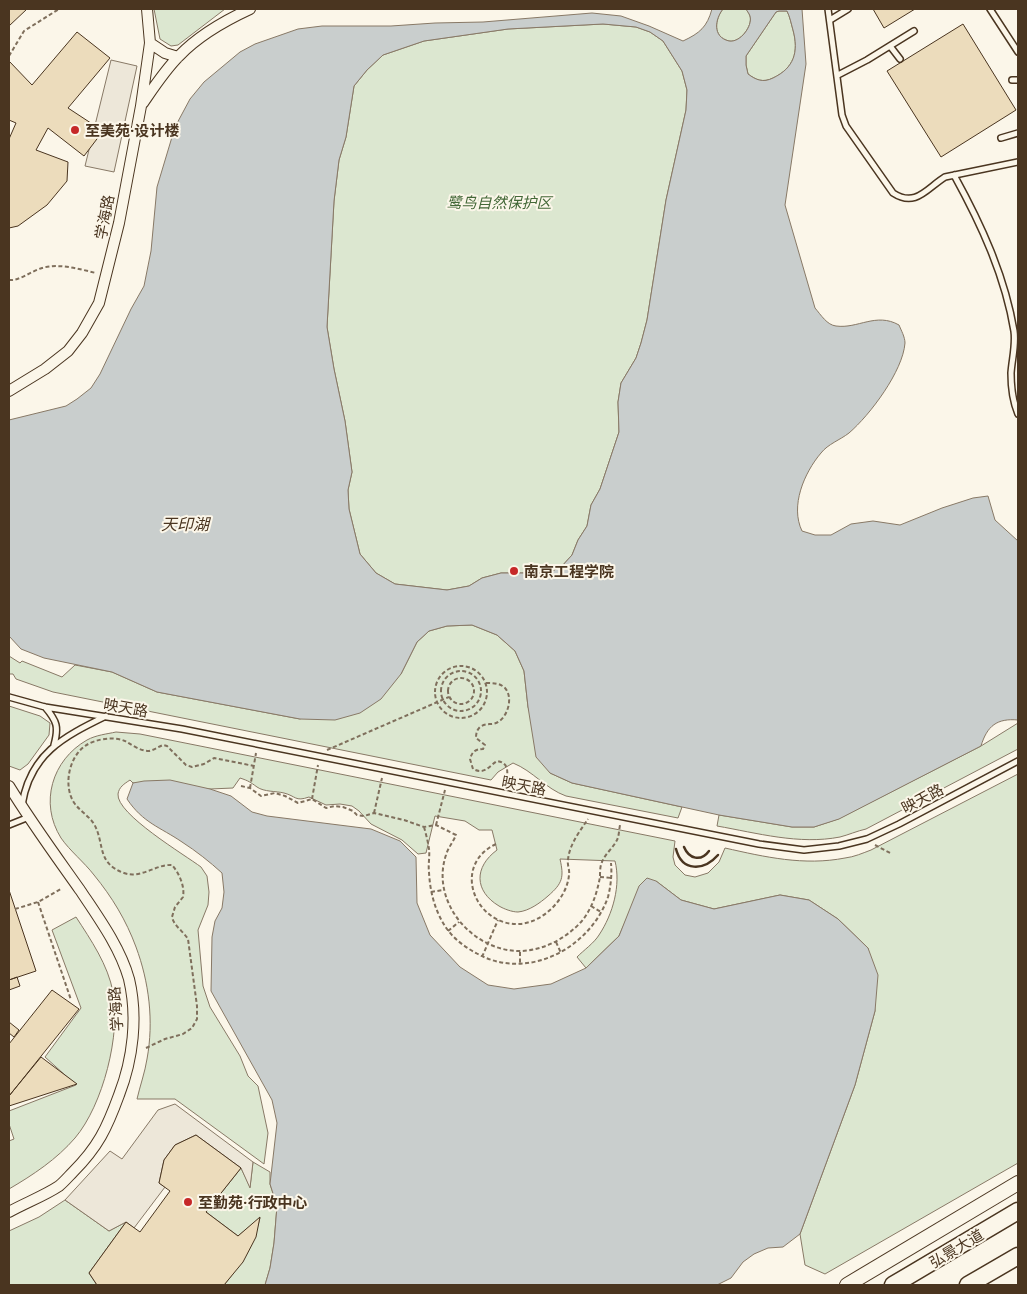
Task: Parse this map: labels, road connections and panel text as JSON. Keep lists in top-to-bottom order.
{
  "streets": {
    "main road": ["弘景大道"],
    "street": ["学海路"],
    "lane": ["映天路"]
  },
  "water": ["天印湖"],
  "parks": ["鹭鸟自然保护区"],
  "places": ["至美苑·设计楼", "南京工程学院", "至勤苑·行政中心"]
}
